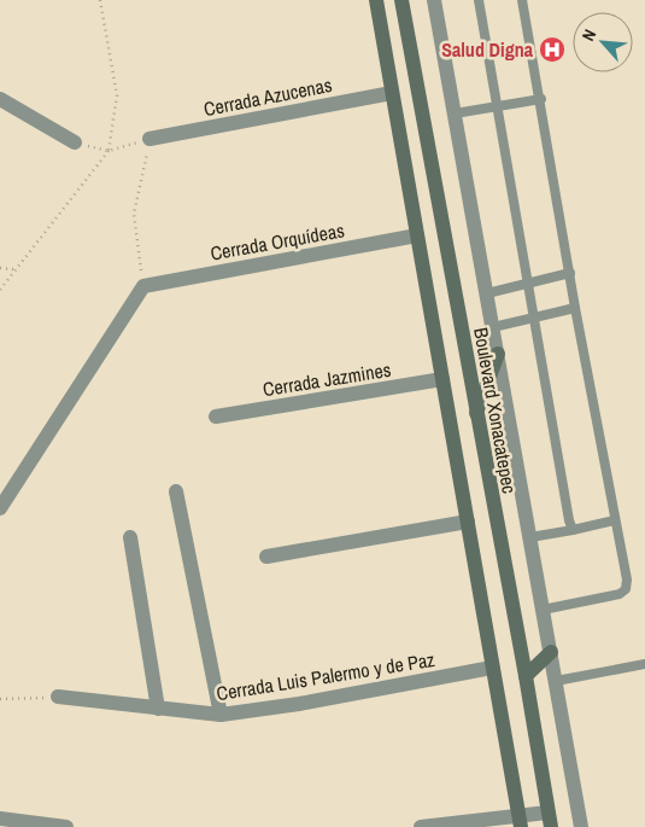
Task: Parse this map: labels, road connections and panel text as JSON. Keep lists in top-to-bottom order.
{
  "streets": {
    "main road": ["Boulevard Xonacatepec"],
    "street": [
      "Cerrada Azucenas",
      "Cerrada Orquídeas",
      "Cerrada Jazmines",
      "Cerrada Luis Palermo y de Paz"
    ]
  },
  "places": {
    "hospital": ["Salud Digna"]
  },
  "north": "top left"
}
